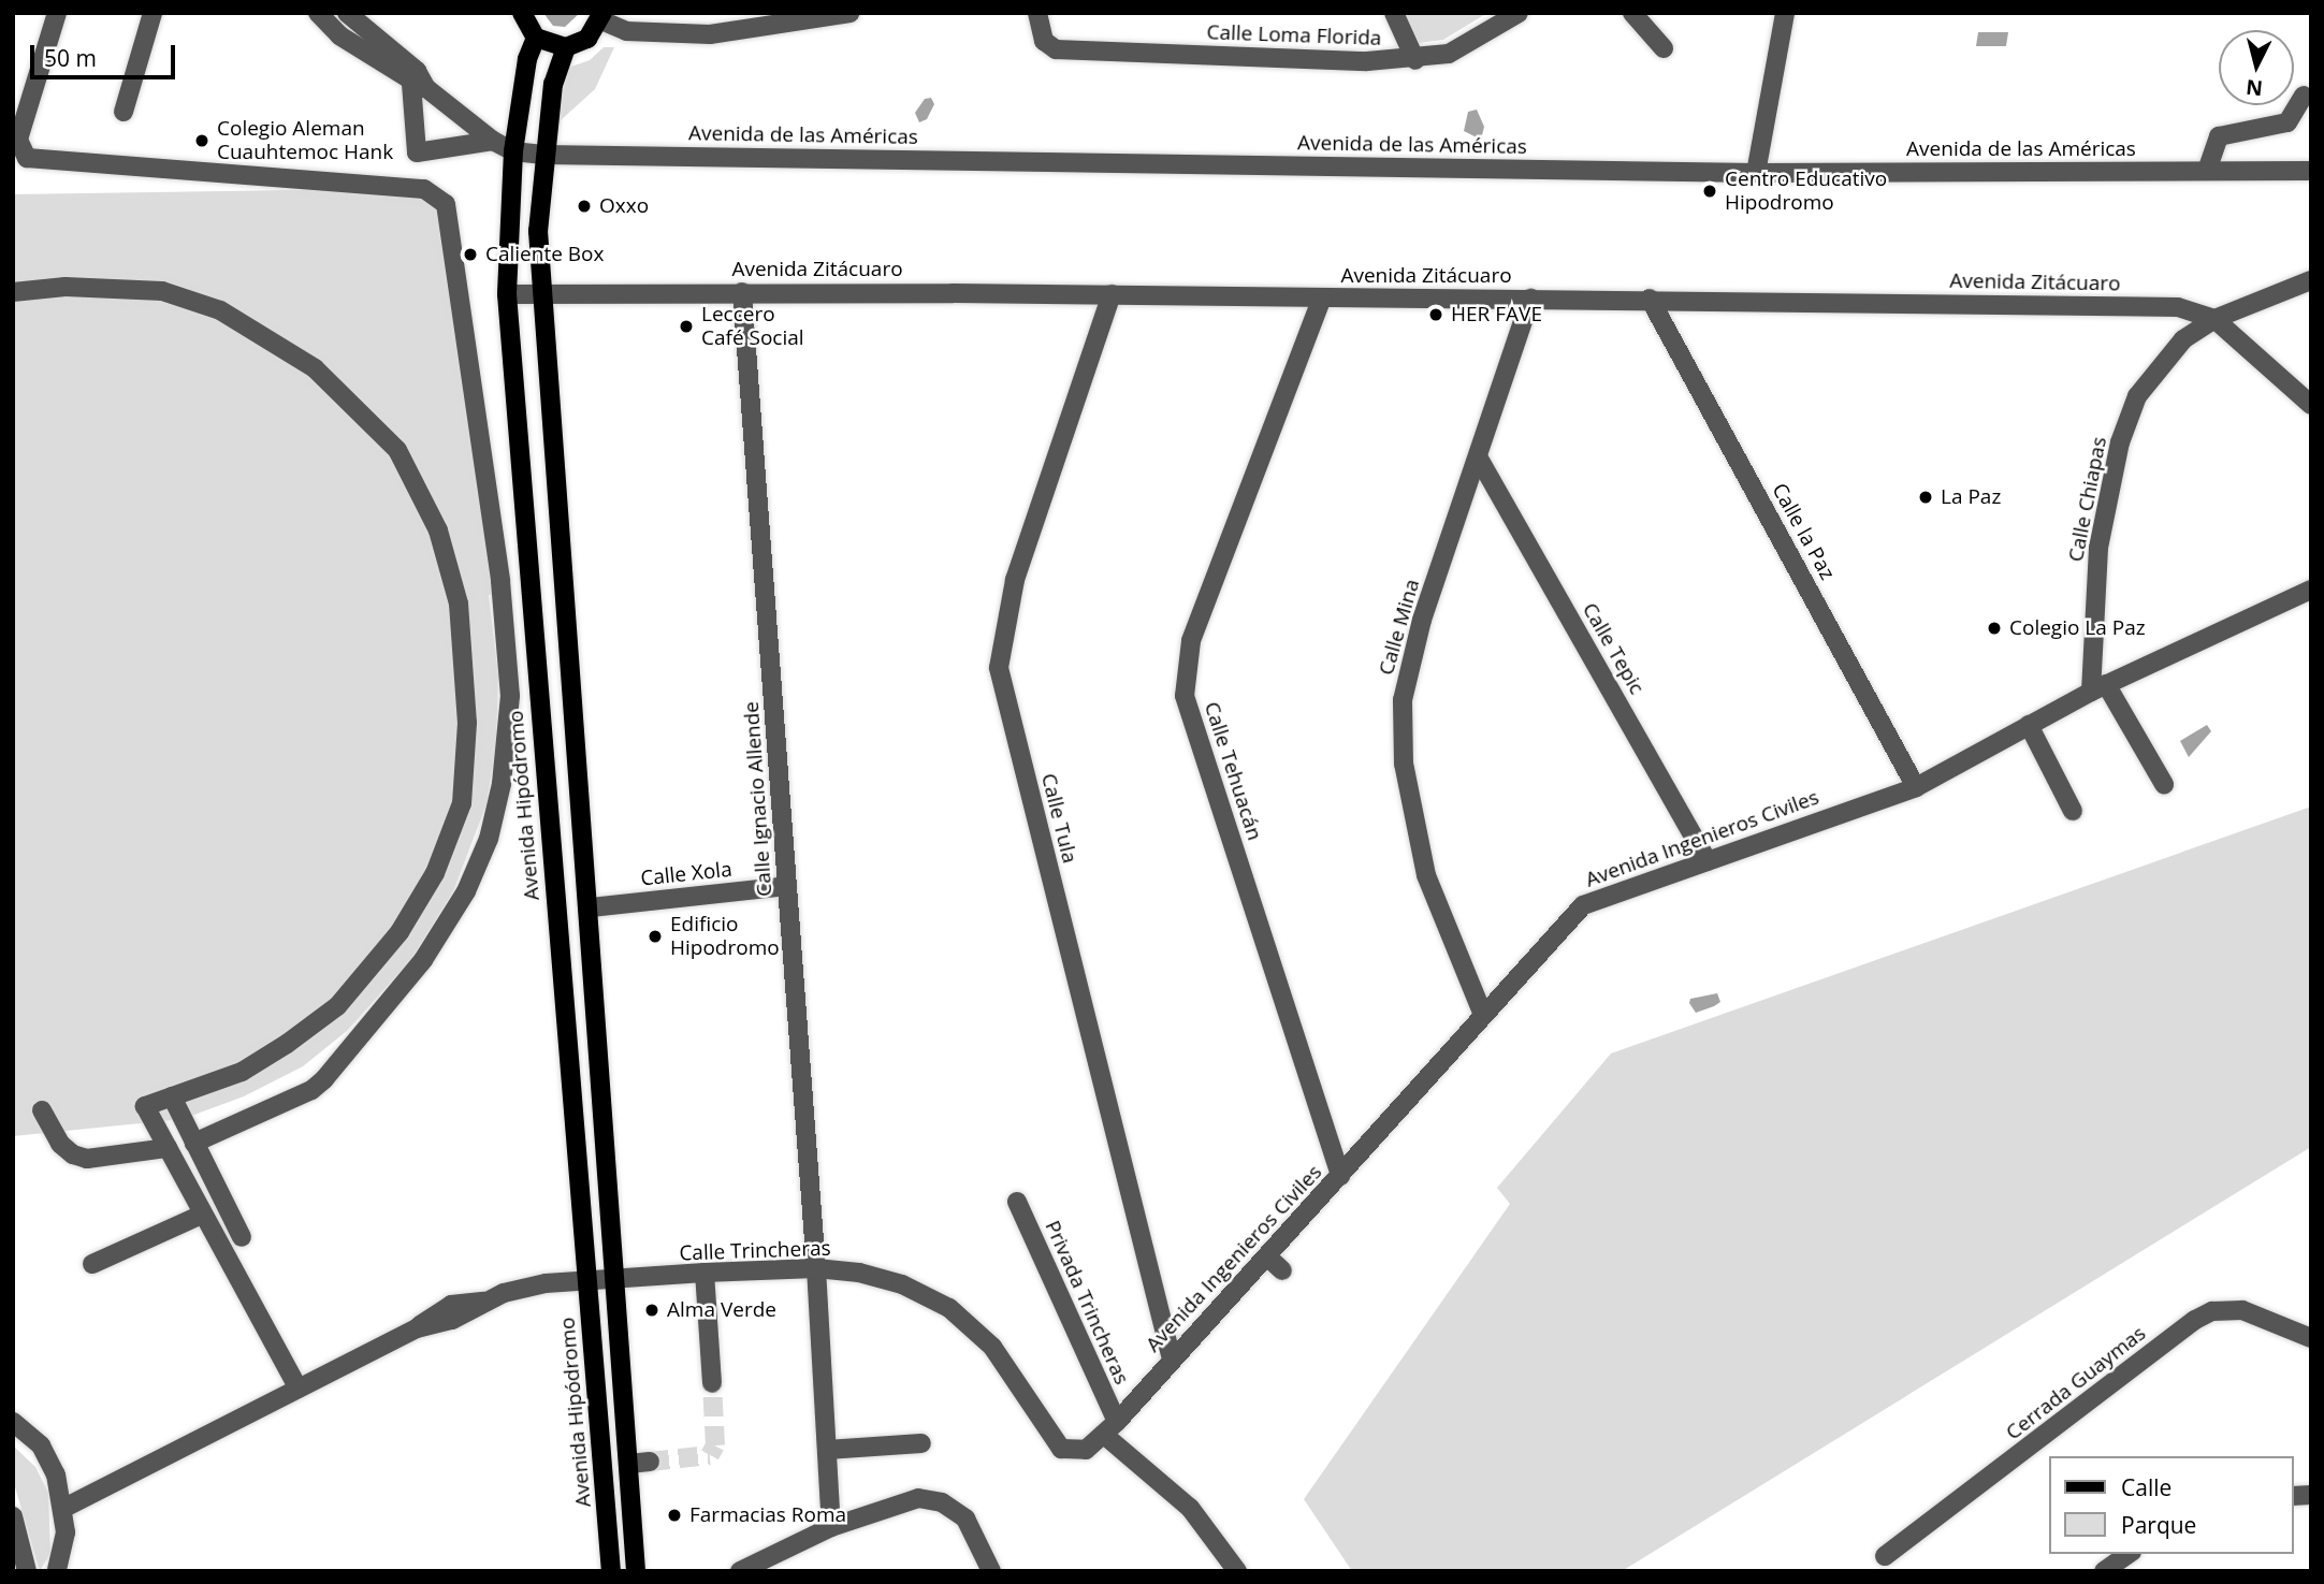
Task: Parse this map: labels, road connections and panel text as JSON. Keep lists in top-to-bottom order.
{
  "streets": {
    "main road": ["Avenida Hipódromo"],
    "street": [
      "Calle Loma Florida",
      "Avenida de las Américas",
      "Avenida Zitácuaro",
      "Calle Chiapas",
      "Calle la Paz",
      "Calle Mina",
      "Calle Tepic",
      "Calle Tehuacán",
      "Calle Ignacio Allende",
      "Calle Tula",
      "Avenida Ingenieros Civiles",
      "Calle Xola",
      "Calle Trincheras",
      "Privada Trincheras",
      "Cerrada Guaymas"
    ]
  },
  "crossings": [
    ["Avenida de las Américas", "Avenida Hipódromo"],
    ["Avenida Zitácuaro", "Calle Chiapas"],
    ["Avenida Zitácuaro", "Calle la Paz"],
    ["Avenida Zitácuaro", "Calle Mina"],
    ["Avenida Zitácuaro", "Calle Tehuacán"],
    ["Avenida Zitácuaro", "Calle Ignacio Allende"],
    ["Avenida Zitácuaro", "Avenida Hipódromo"],
    ["Avenida Zitácuaro", "Calle Tula"],
    ["Calle Chiapas", "Avenida Ingenieros Civiles"],
    ["Calle la Paz", "Avenida Ingenieros Civiles"],
    ["Calle Mina", "Calle Tepic"],
    ["Calle Mina", "Avenida Ingenieros Civiles"],
    ["Calle Tepic", "Avenida Ingenieros Civiles"],
    ["Calle Tehuacán", "Avenida Ingenieros Civiles"],
    ["Calle Ignacio Allende", "Calle Xola"],
    ["Calle Ignacio Allende", "Calle Trincheras"],
    ["Avenida Hipódromo", "Calle Trincheras"],
    ["Calle Tula", "Avenida Ingenieros Civiles"],
    ["Avenida Ingenieros Civiles", "Calle Trincheras"],
    ["Avenida Ingenieros Civiles", "Privada Trincheras"]
  ],
  "places": [
    "Colegio Aleman Cuauhtemoc Hank",
    "Centro Educativo Hipodromo",
    "Oxxo",
    "Caliente Box",
    "HER FAVE",
    "Leccero Café Social",
    "La Paz",
    "Colegio La Paz",
    "Edificio Hipodromo",
    "Alma Verde",
    "Farmacias Roma"
  ],
  "legend": ["Calle", "Parque"],
  "scale_bar": "50 m",
  "north": "bottom"
}
